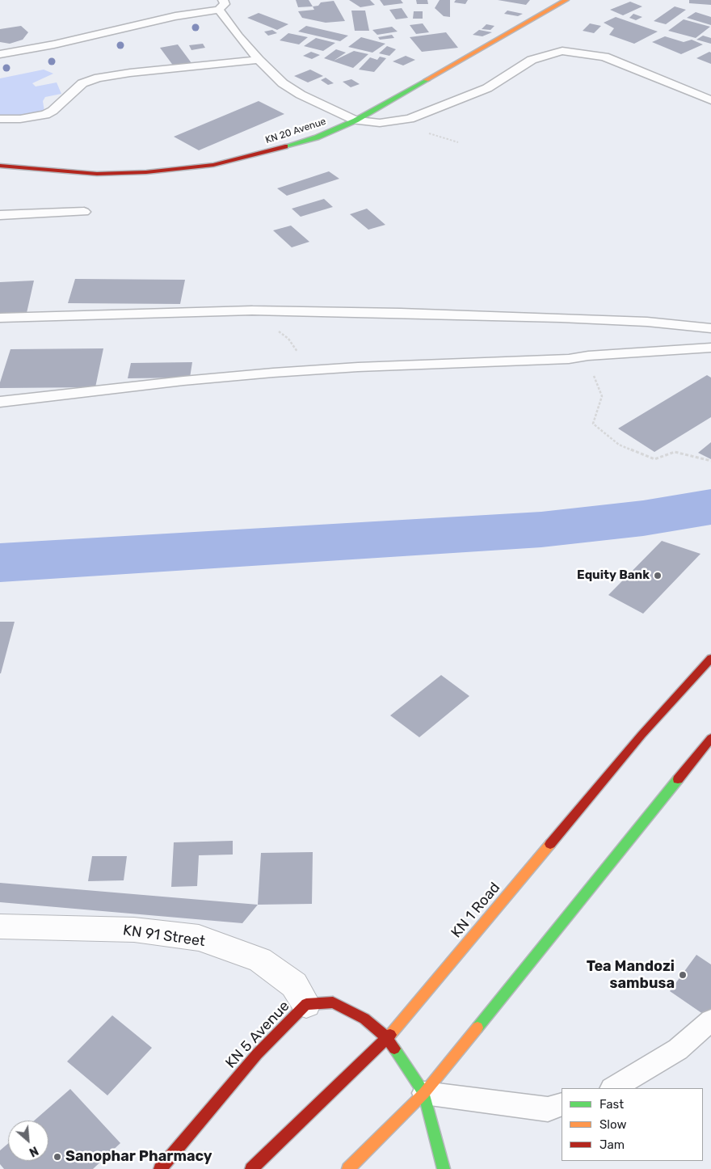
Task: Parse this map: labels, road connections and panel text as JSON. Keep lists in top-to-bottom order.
{
  "streets": {
    "main road": ["KN 20 Avenue", "KN 1 Road", "KN 5 Avenue"],
    "street": ["KN 91 Street"]
  },
  "crossings": [
    ["KN 1 Road", "KN 5 Avenue"],
    ["KN 91 Street", "KN 5 Avenue"]
  ],
  "places": ["Equity Bank", "Tea Mandozi sambusa", "Sanophar Pharmacy"],
  "legend": ["Fast", "Slow", "Jam"],
  "north": "bottom right"
}
